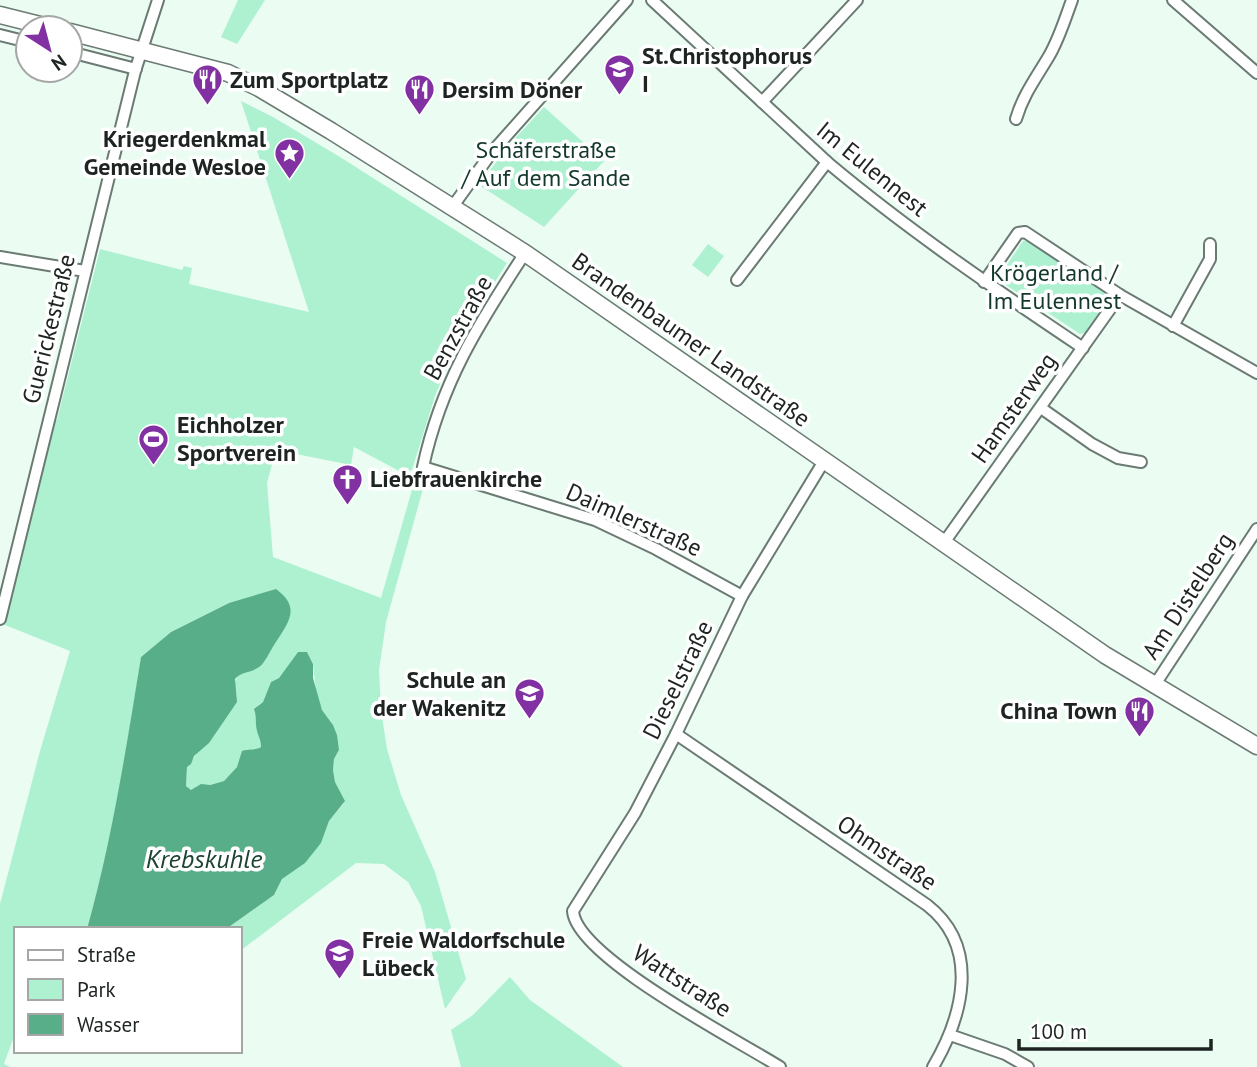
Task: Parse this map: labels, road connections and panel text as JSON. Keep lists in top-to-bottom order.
{
  "streets": {
    "main road": ["Brandenbaumer Landstraße"],
    "street": [
      "Im Eulennest",
      "Benzstraße",
      "Guerickestraße",
      "Hamsterweg",
      "Daimlerstraße",
      "Am Distelberg",
      "Dieselstraße",
      "Ohmstraße",
      "Wattstraße"
    ]
  },
  "crossings": [
    ["Im Eulennest", "Hamsterweg"],
    ["Benzstraße", "Brandenbaumer Landstraße"],
    ["Benzstraße", "Daimlerstraße"],
    ["Guerickestraße", "Brandenbaumer Landstraße"],
    ["Brandenbaumer Landstraße", "Hamsterweg"],
    ["Brandenbaumer Landstraße", "Am Distelberg"],
    ["Brandenbaumer Landstraße", "Dieselstraße"],
    ["Daimlerstraße", "Dieselstraße"],
    ["Dieselstraße", "Ohmstraße"],
    ["Dieselstraße", "Wattstraße"]
  ],
  "water": ["Krebskuhle"],
  "parks": ["Schäferstraße / Auf dem Sande", "Krögerland / Im Eulennest"],
  "places": {
    "school or university": ["St.Christophorus I", "Schule an der Wakenitz", "Freie Waldorfschule Lübeck"],
    "restaurant": ["Zum Sportplatz", "Dersim Döner", "China Town"],
    "place": ["Kriegerdenkmal Gemeinde Wesloe"],
    "sports": ["Eichholzer Sportverein"],
    "church": ["Liebfrauenkirche"]
  },
  "legend": ["Straße", "Park", "Wasser"],
  "scale_bar": "100 m",
  "north": "bottom right"
}
